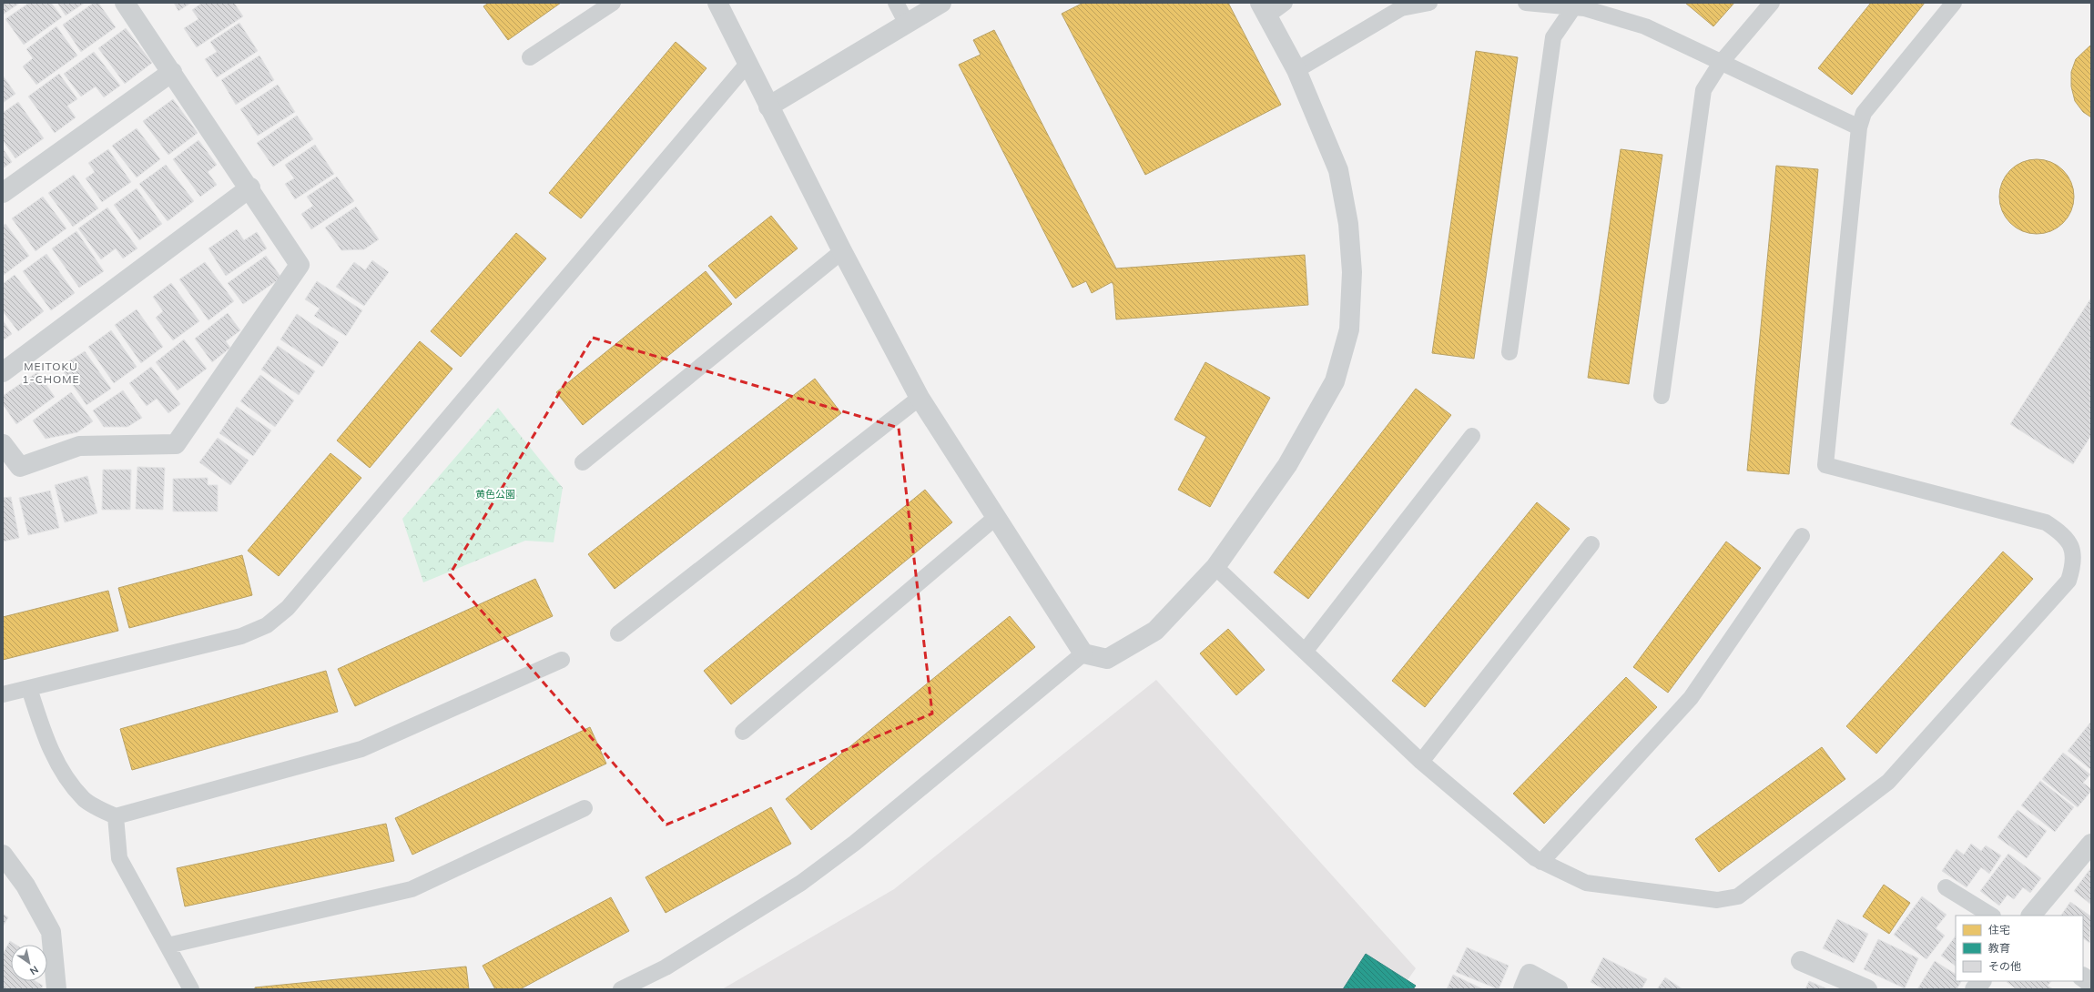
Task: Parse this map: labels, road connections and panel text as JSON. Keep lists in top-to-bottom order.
{
  "districts": ["MEITOKU 1-CHOME"],
  "parks": ["黄色公園"],
  "legend": ["住宅", "教育", "その他"],
  "north": "bottom right"
}
